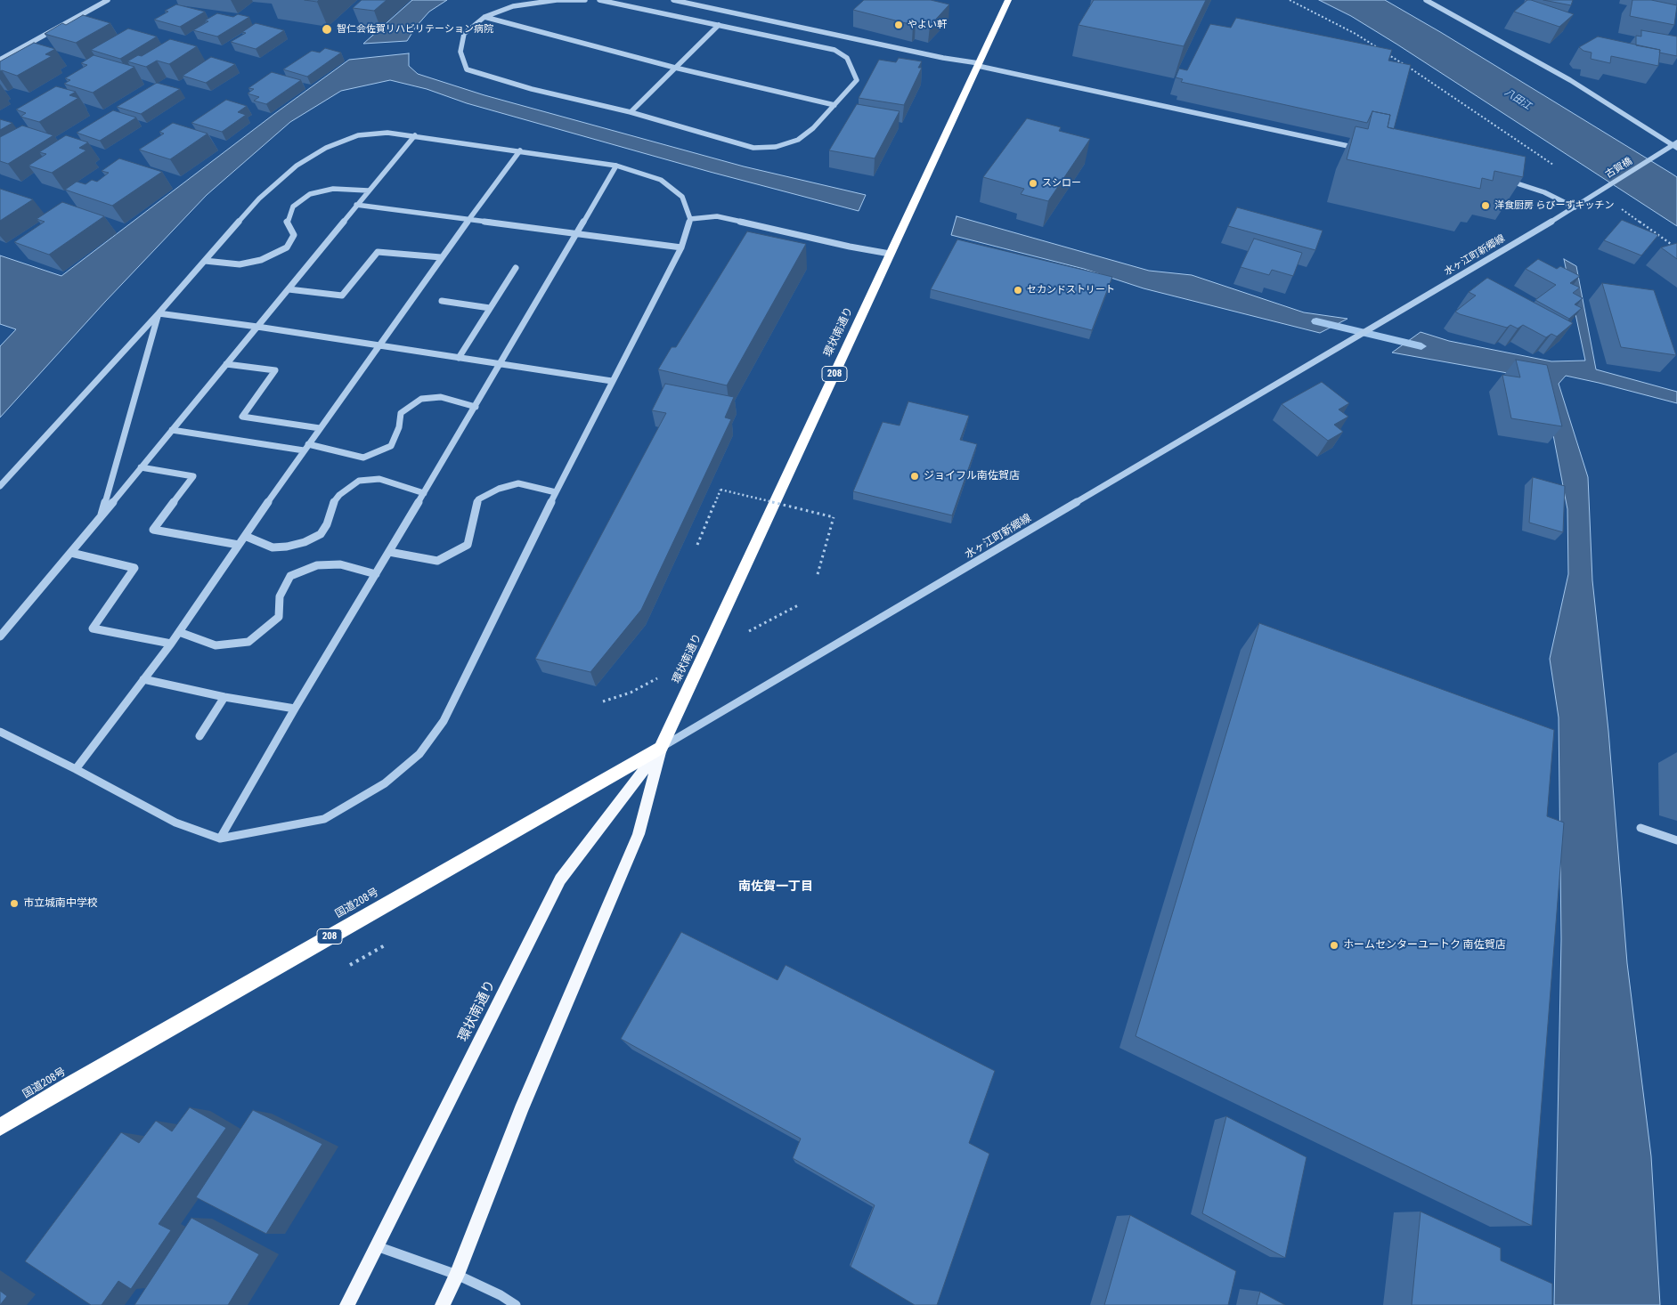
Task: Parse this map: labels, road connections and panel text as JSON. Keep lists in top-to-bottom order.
{
  "streets": {
    "highway": ["環状南通り", "208", "国道208号"],
    "street": ["古賀橋", "水ヶ江町新郷線"]
  },
  "crossings": [
    ["古賀橋", "水ヶ江町新郷線"],
    ["水ヶ江町新郷線", "環状南通り"],
    ["水ヶ江町新郷線", "国道208号"],
    ["環状南通り", "国道208号"]
  ],
  "districts": ["南佐賀一丁目"],
  "water": ["八田江"],
  "places": [
    "やよい軒",
    "智仁会佐賀リハビリテーション病院",
    "スシロー",
    "洋食厨房 らびーずキッチン",
    "セカンドストリート",
    "ジョイフル南佐賀店",
    "市立城南中学校",
    "ホームセンターユートク 南佐賀店"
  ]
}
